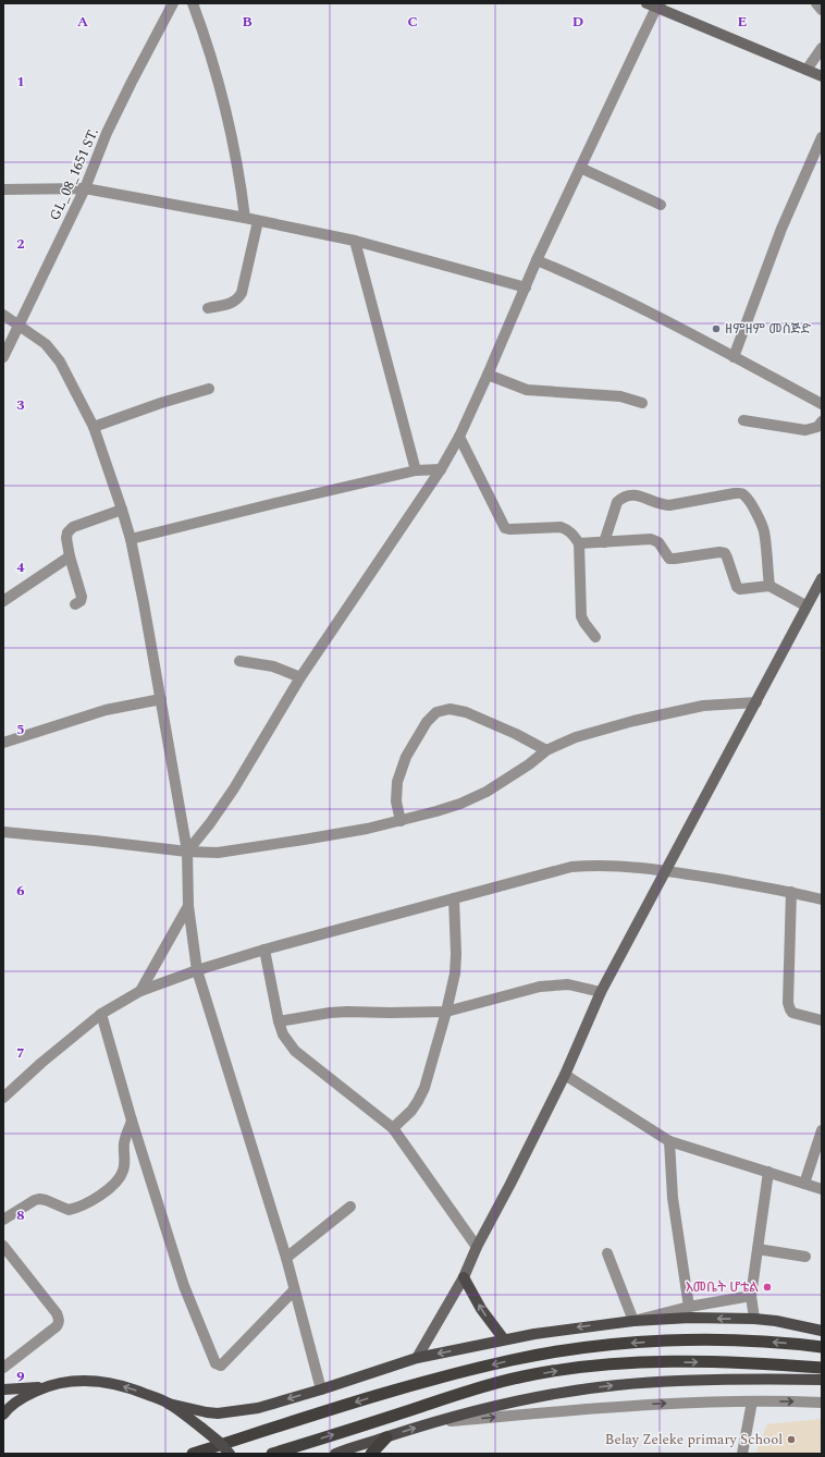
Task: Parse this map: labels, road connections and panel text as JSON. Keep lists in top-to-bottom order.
{
  "streets": {
    "street": ["GL_08_1651 ST."]
  },
  "places": ["ዘምዘም መስጅድ", "እመቤት ሆቴል", "Belay Zeleke primary School"],
  "grid": {
    "columns": [
      "A",
      "B",
      "C",
      "D",
      "E"
    ],
    "rows": [
      "1",
      "2",
      "3",
      "4",
      "5",
      "6",
      "7",
      "8",
      "9"
    ]
  }
}
